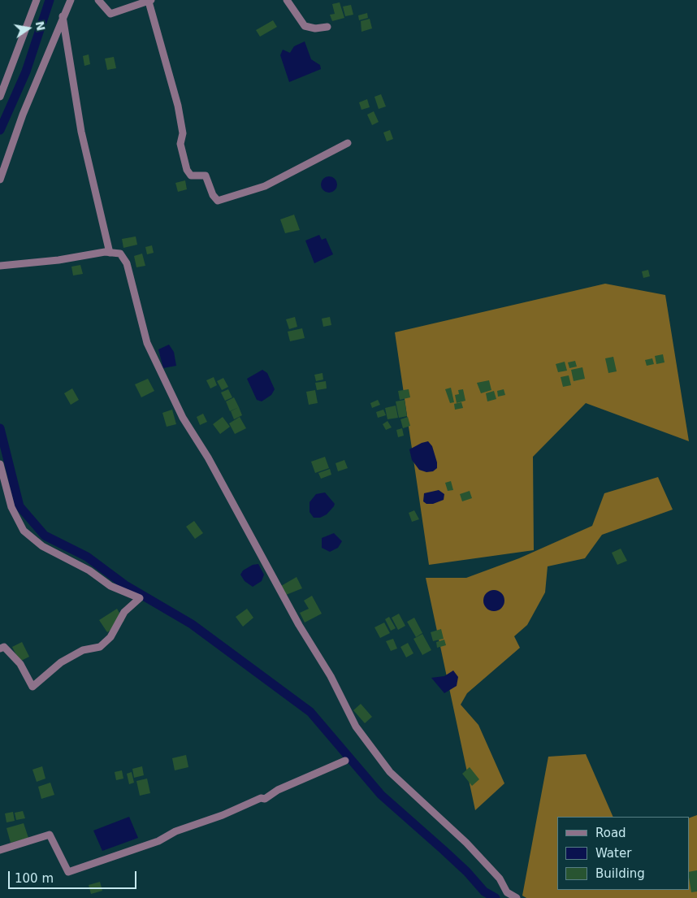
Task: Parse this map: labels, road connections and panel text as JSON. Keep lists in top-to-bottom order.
{
  "legend": ["Road", "Water", "Building"],
  "scale_bar": "100 m",
  "north": "right"
}
